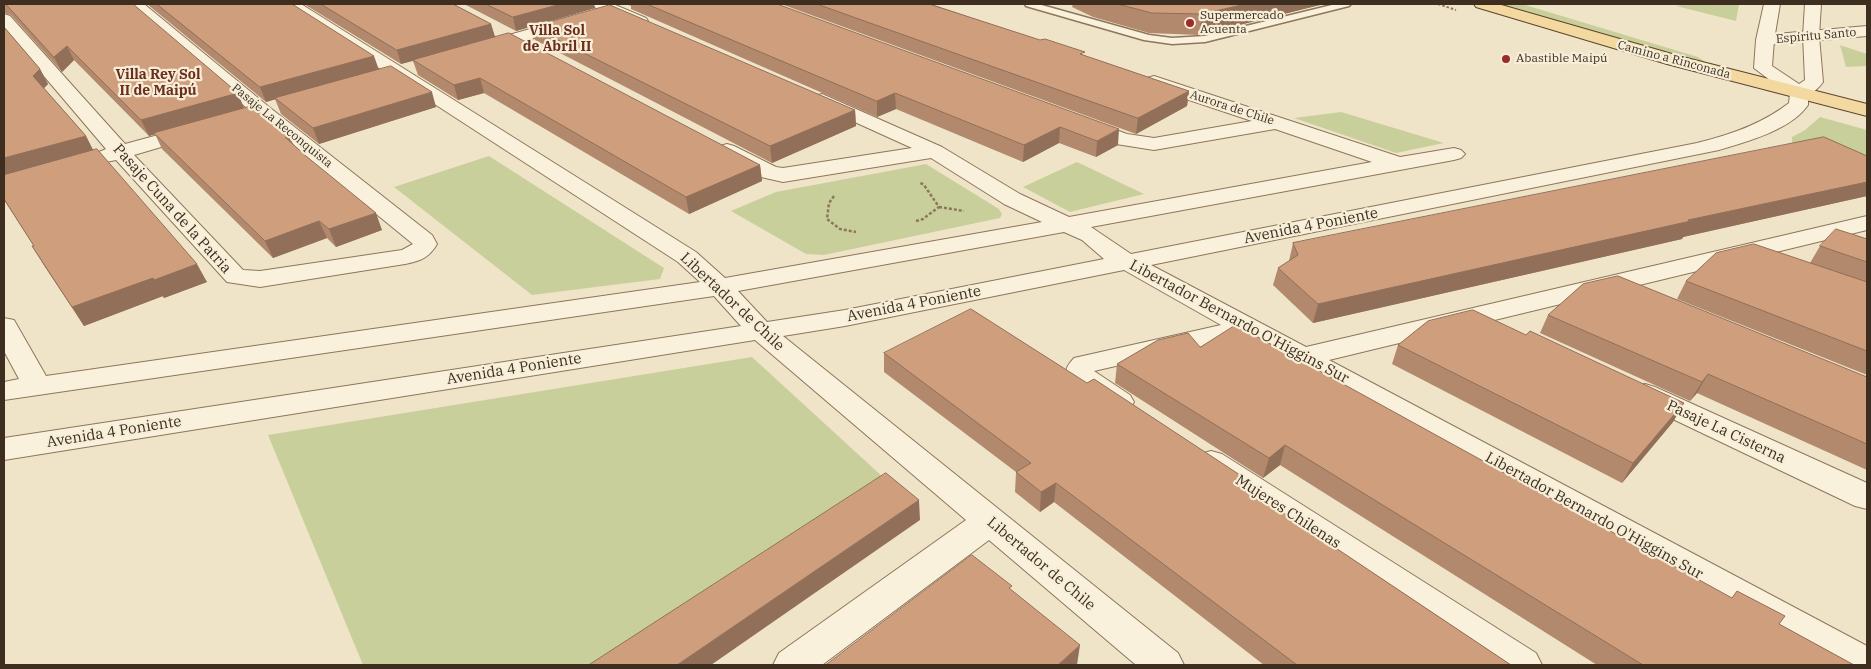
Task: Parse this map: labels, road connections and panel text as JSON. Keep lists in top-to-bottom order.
{
  "streets": {
    "main road": ["Camino a Rinconada"],
    "street": [
      "Espíritu Santo",
      "Aurora de Chile",
      "Pasaje La Reconquista",
      "Pasaje Cuna de la Patria",
      "Avenida 4 Poniente",
      "Libertador de Chile",
      "Libertador Bernardo O'Higgins Sur",
      "Pasaje La Cisterna",
      "Mujeres Chilenas"
    ]
  },
  "crossings": [
    ["Camino a Rinconada", "Avenida 4 Poniente"],
    ["Pasaje La Reconquista", "Pasaje Cuna de la Patria"],
    ["Avenida 4 Poniente", "Libertador de Chile"],
    ["Avenida 4 Poniente", "Libertador Bernardo O'Higgins Sur"]
  ],
  "districts": ["Villa Sol de Abril II", "Villa Rey Sol II de Maipú"],
  "places": ["Supermercado Acuenta", "Abastible Maipú"]
}
